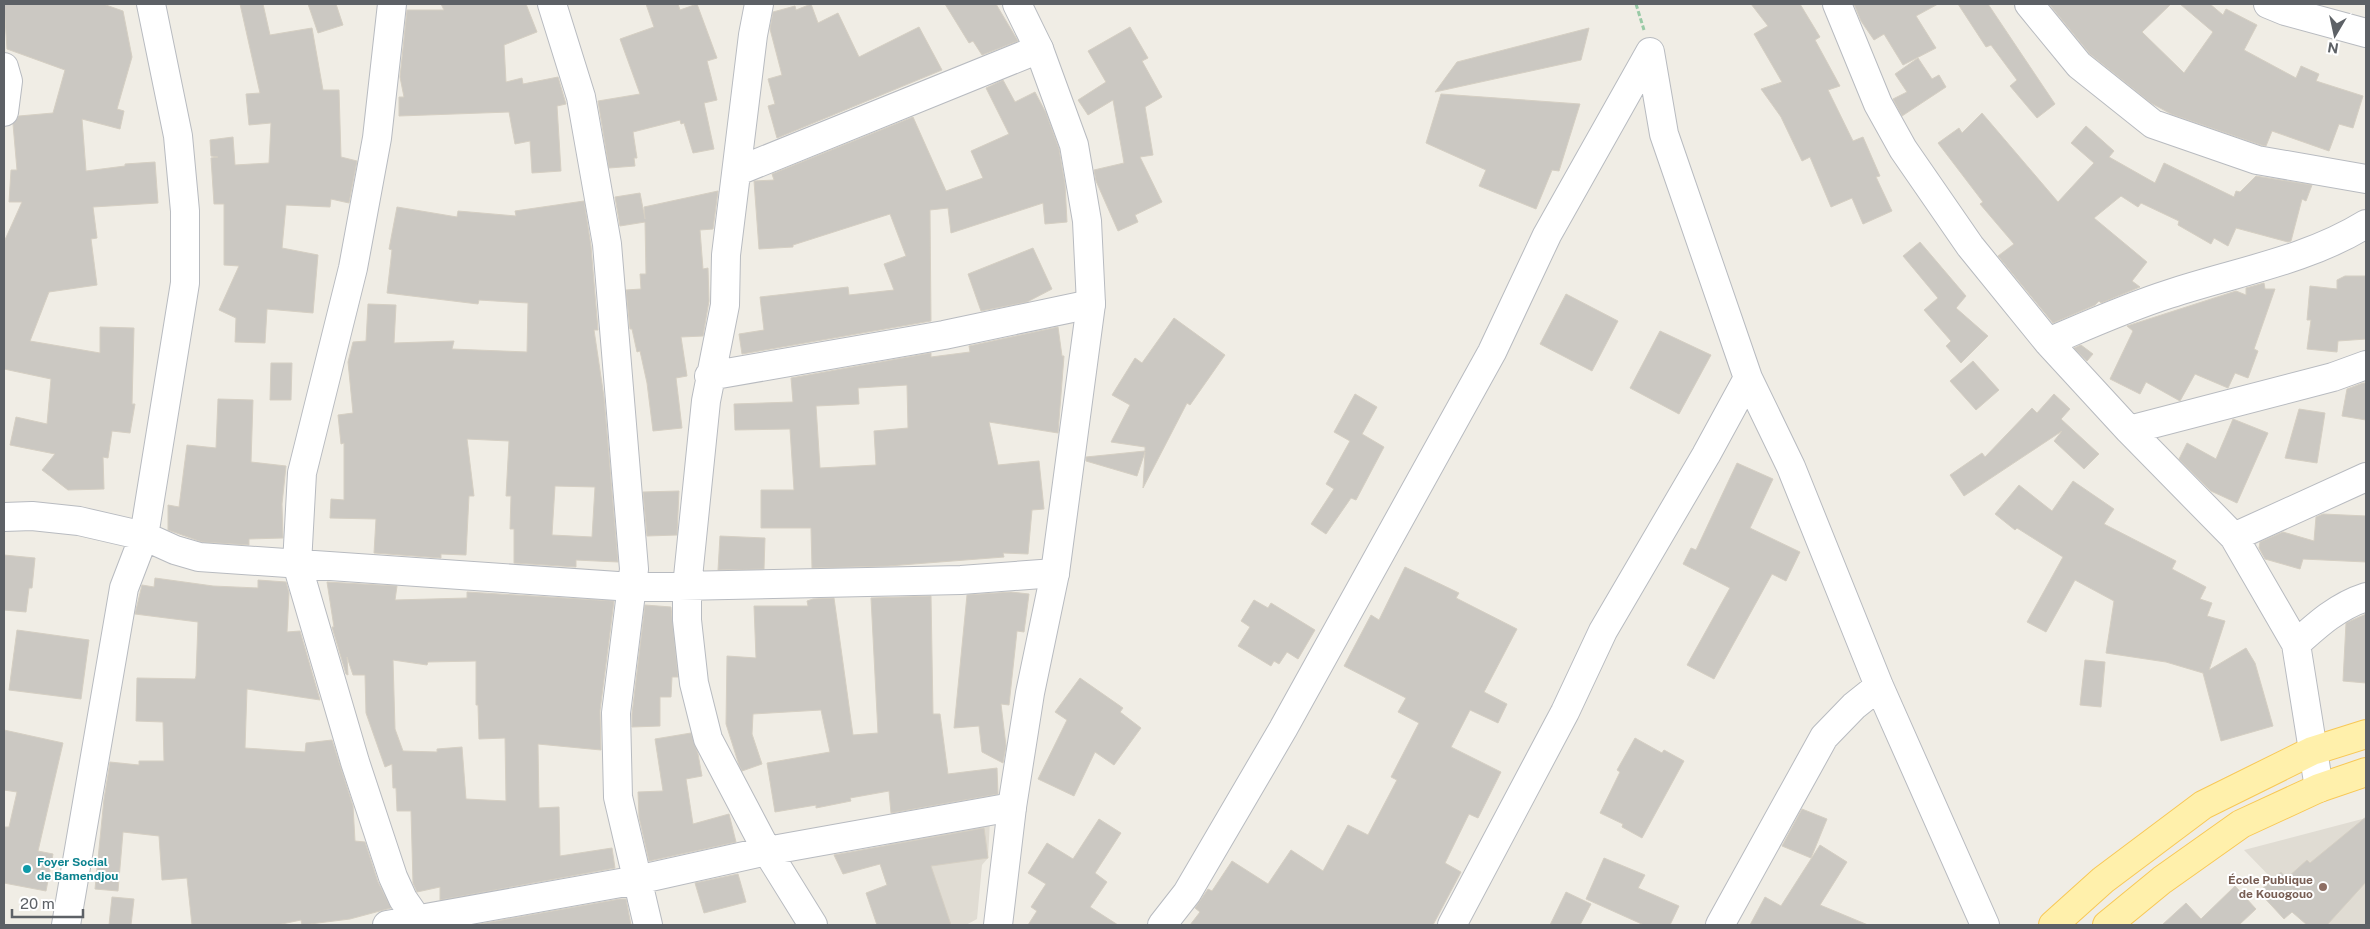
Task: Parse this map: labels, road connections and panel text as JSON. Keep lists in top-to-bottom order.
{
  "places": ["Foyer Social de Bamendjou", "École Publique de Kouogouo"],
  "scale_bar": "20 m",
  "north": "bottom"
}
